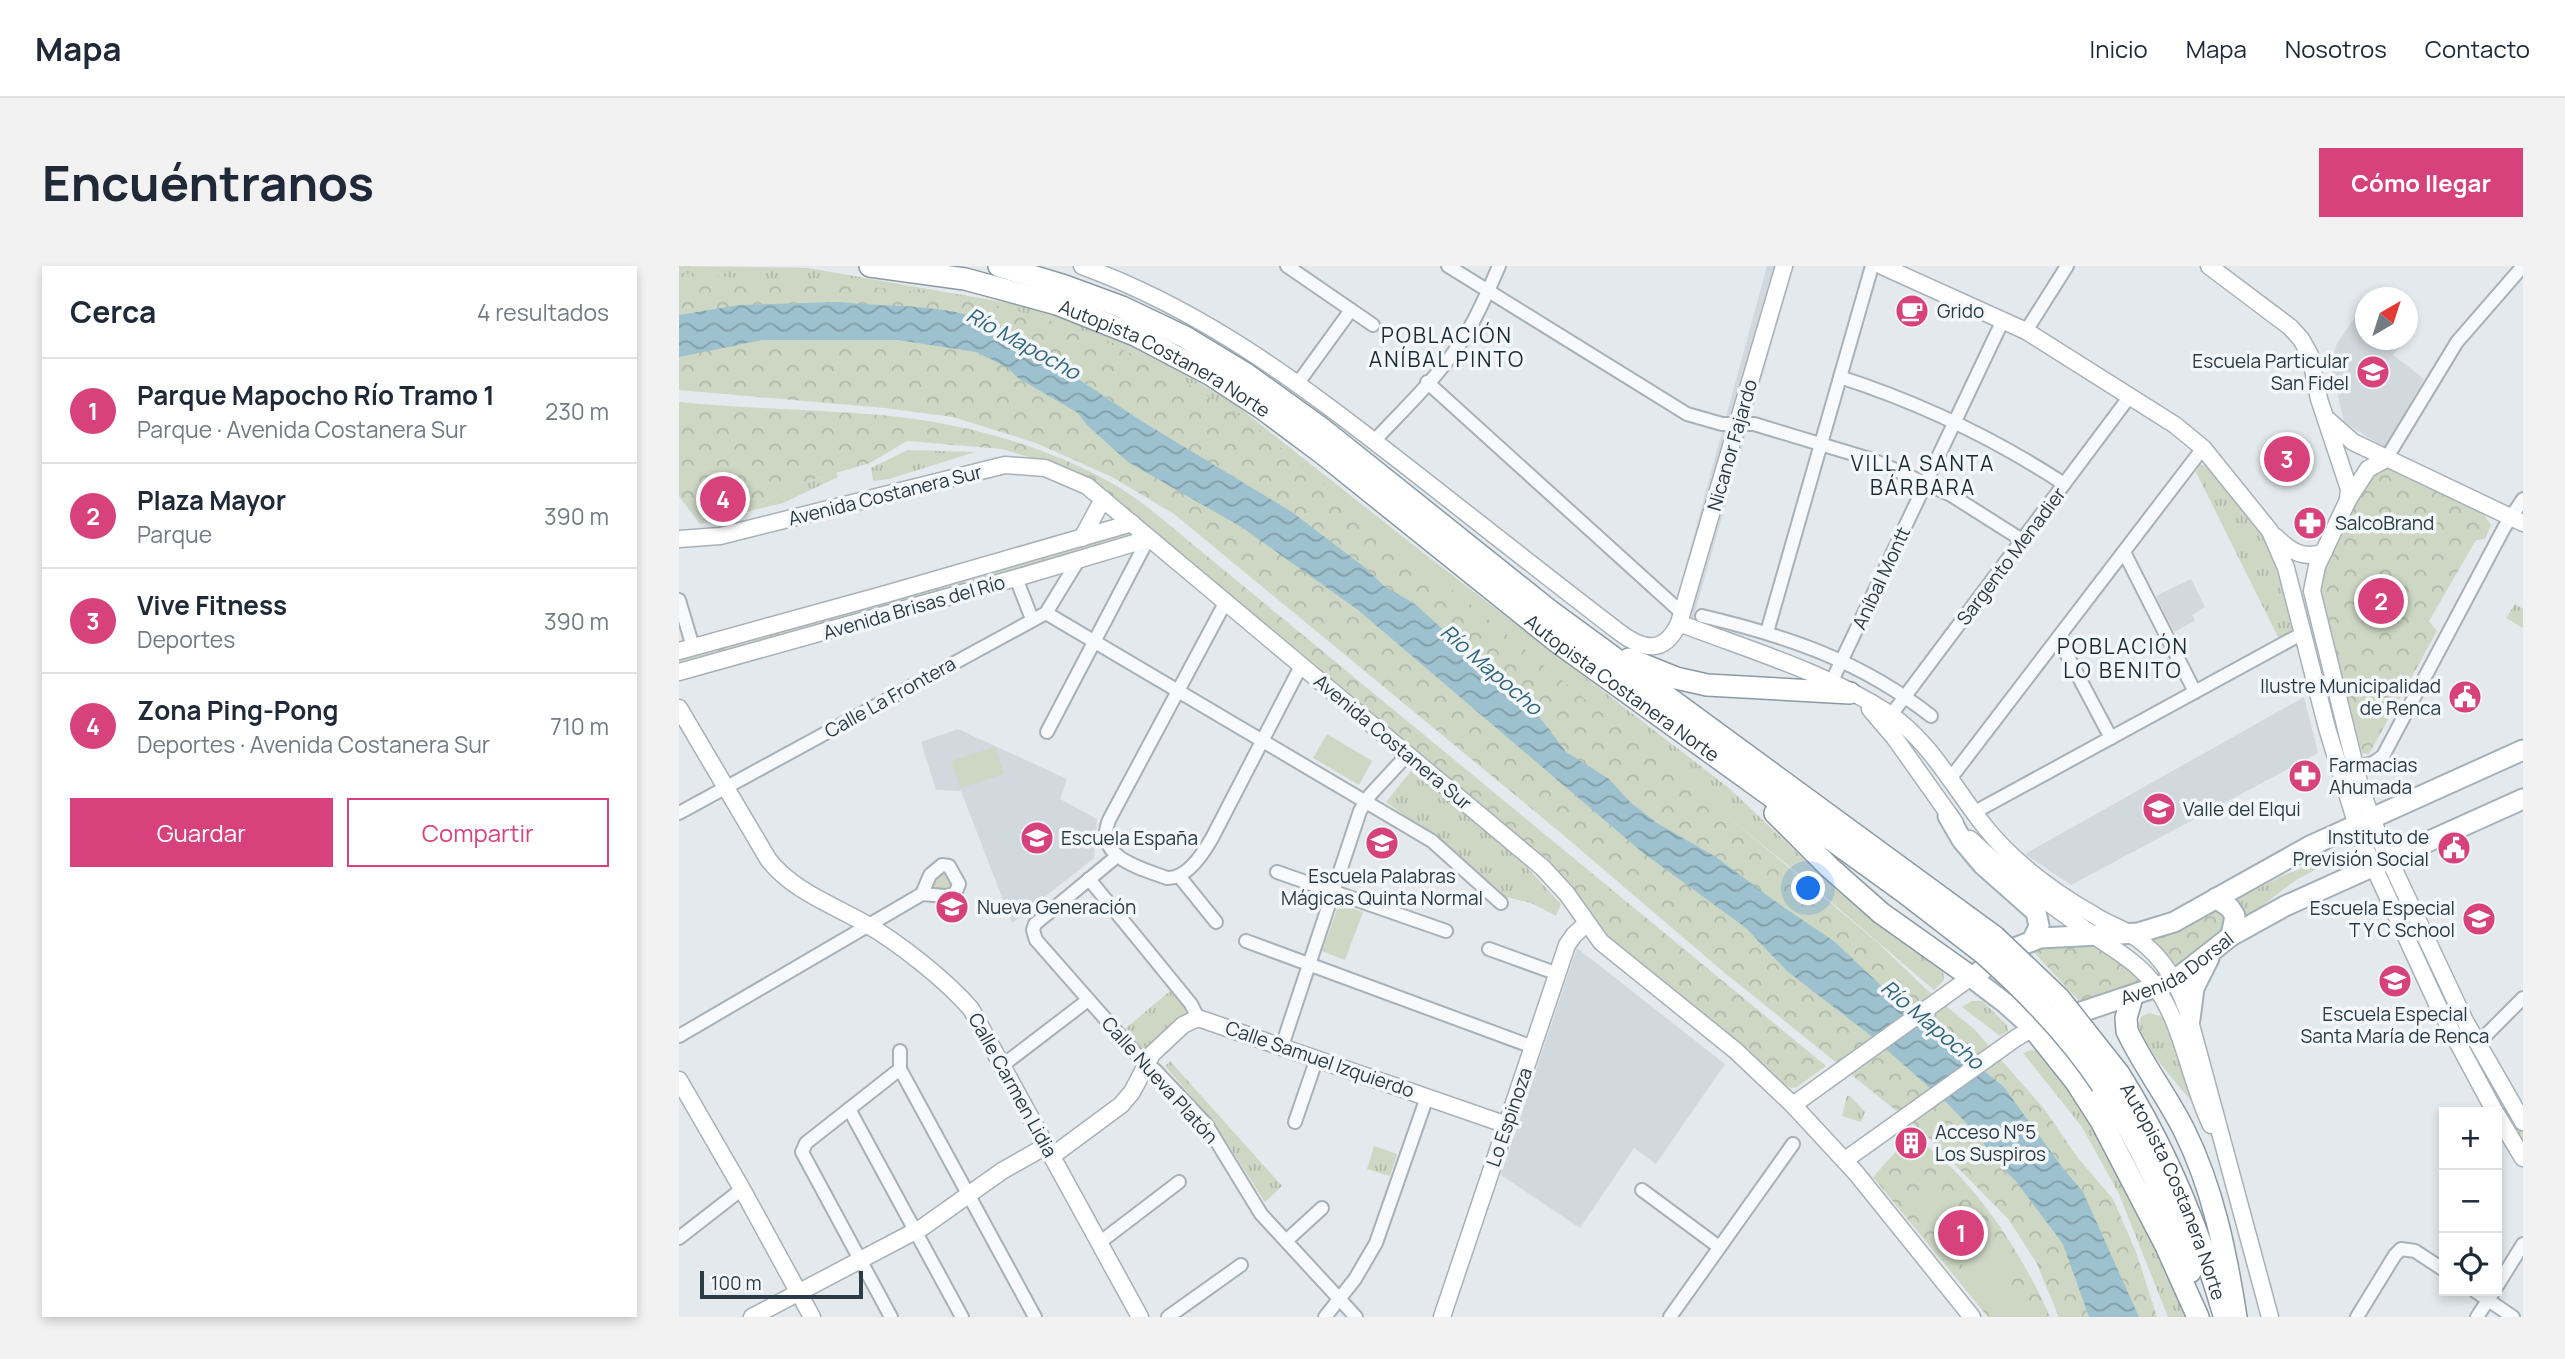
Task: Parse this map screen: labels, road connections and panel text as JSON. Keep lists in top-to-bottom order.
{
  "streets": {
    "highway": ["Autopista Costanera Norte"],
    "main road": ["Avenida Dorsal"],
    "street": [
      "Nicanor Fajardo",
      "Avenida Costanera Sur",
      "Sargento Menadier",
      "Aníbal Montt",
      "Avenida Brisas del Río",
      "Calle La Frontera",
      "Calle Samuel Izquierdo",
      "Calle Nueva Platón",
      "Calle Carmen Lidia",
      "Lo Espinoza"
    ]
  },
  "crossings": [
    ["Avenida Costanera Sur", "Avenida Brisas del Río"],
    ["Avenida Costanera Sur", "Avenida Dorsal"],
    ["Avenida Costanera Sur", "Lo Espinoza"],
    ["Calle La Frontera", "Calle Carmen Lidia"],
    ["Calle Samuel Izquierdo", "Lo Espinoza"]
  ],
  "districts": ["POBLACIÓN ANÍBAL PINTO", "VILLA SANTA BÁRBARA", "POBLACIÓN LO BENITO"],
  "water": ["Río Mapocho"],
  "places": {
    "cafe": ["Grido"],
    "school or university": [
      "Escuela Particular San Fidel",
      "Valle del Elqui",
      "Escuela España",
      "Escuela Palabras Mágicas Quinta Normal",
      "Nueva Generación",
      "Escuela Especial T Y C School",
      "Escuela Especial Santa María de Renca"
    ],
    "pharmacy": ["SalcoBrand", "Farmacias Ahumada"],
    "public building": ["Ilustre Municipalidad de Renca", "Instituto de Previsión Social"],
    "building": ["Acceso N°5 Los Suspiros"]
  },
  "scale_bar": "100 m",
  "north": "top right",
  "page": {
    "header": "Mapa",
    "nav": [
      "Inicio",
      "Mapa",
      "Nosotros",
      "Contacto"
    ],
    "buttons": [
      "Cómo llegar",
      ["Guardar", "Compartir"]
    ],
    "title": "Encuéntranos",
    "heading": ["Cerca", "4 resultados"],
    "list": [
      {
        "mark": "1",
        "name": "Parque Mapocho Río Tramo 1",
        "note": "Parque · Avenida Costanera Sur",
        "value": "230 m"
      },
      {
        "mark": "2",
        "name": "Plaza Mayor",
        "note": "Parque",
        "value": "390 m"
      },
      {
        "mark": "3",
        "name": "Vive Fitness",
        "note": "Deportes",
        "value": "390 m"
      },
      {
        "mark": "4",
        "name": "Zona Ping-Pong",
        "note": "Deportes · Avenida Costanera Sur",
        "value": "710 m"
      }
    ],
    "pins": [
      "3",
      "4",
      "2",
      "1"
    ],
    "map_buttons": ["+", "−"],
    "scale": "100 m"
  }
}
